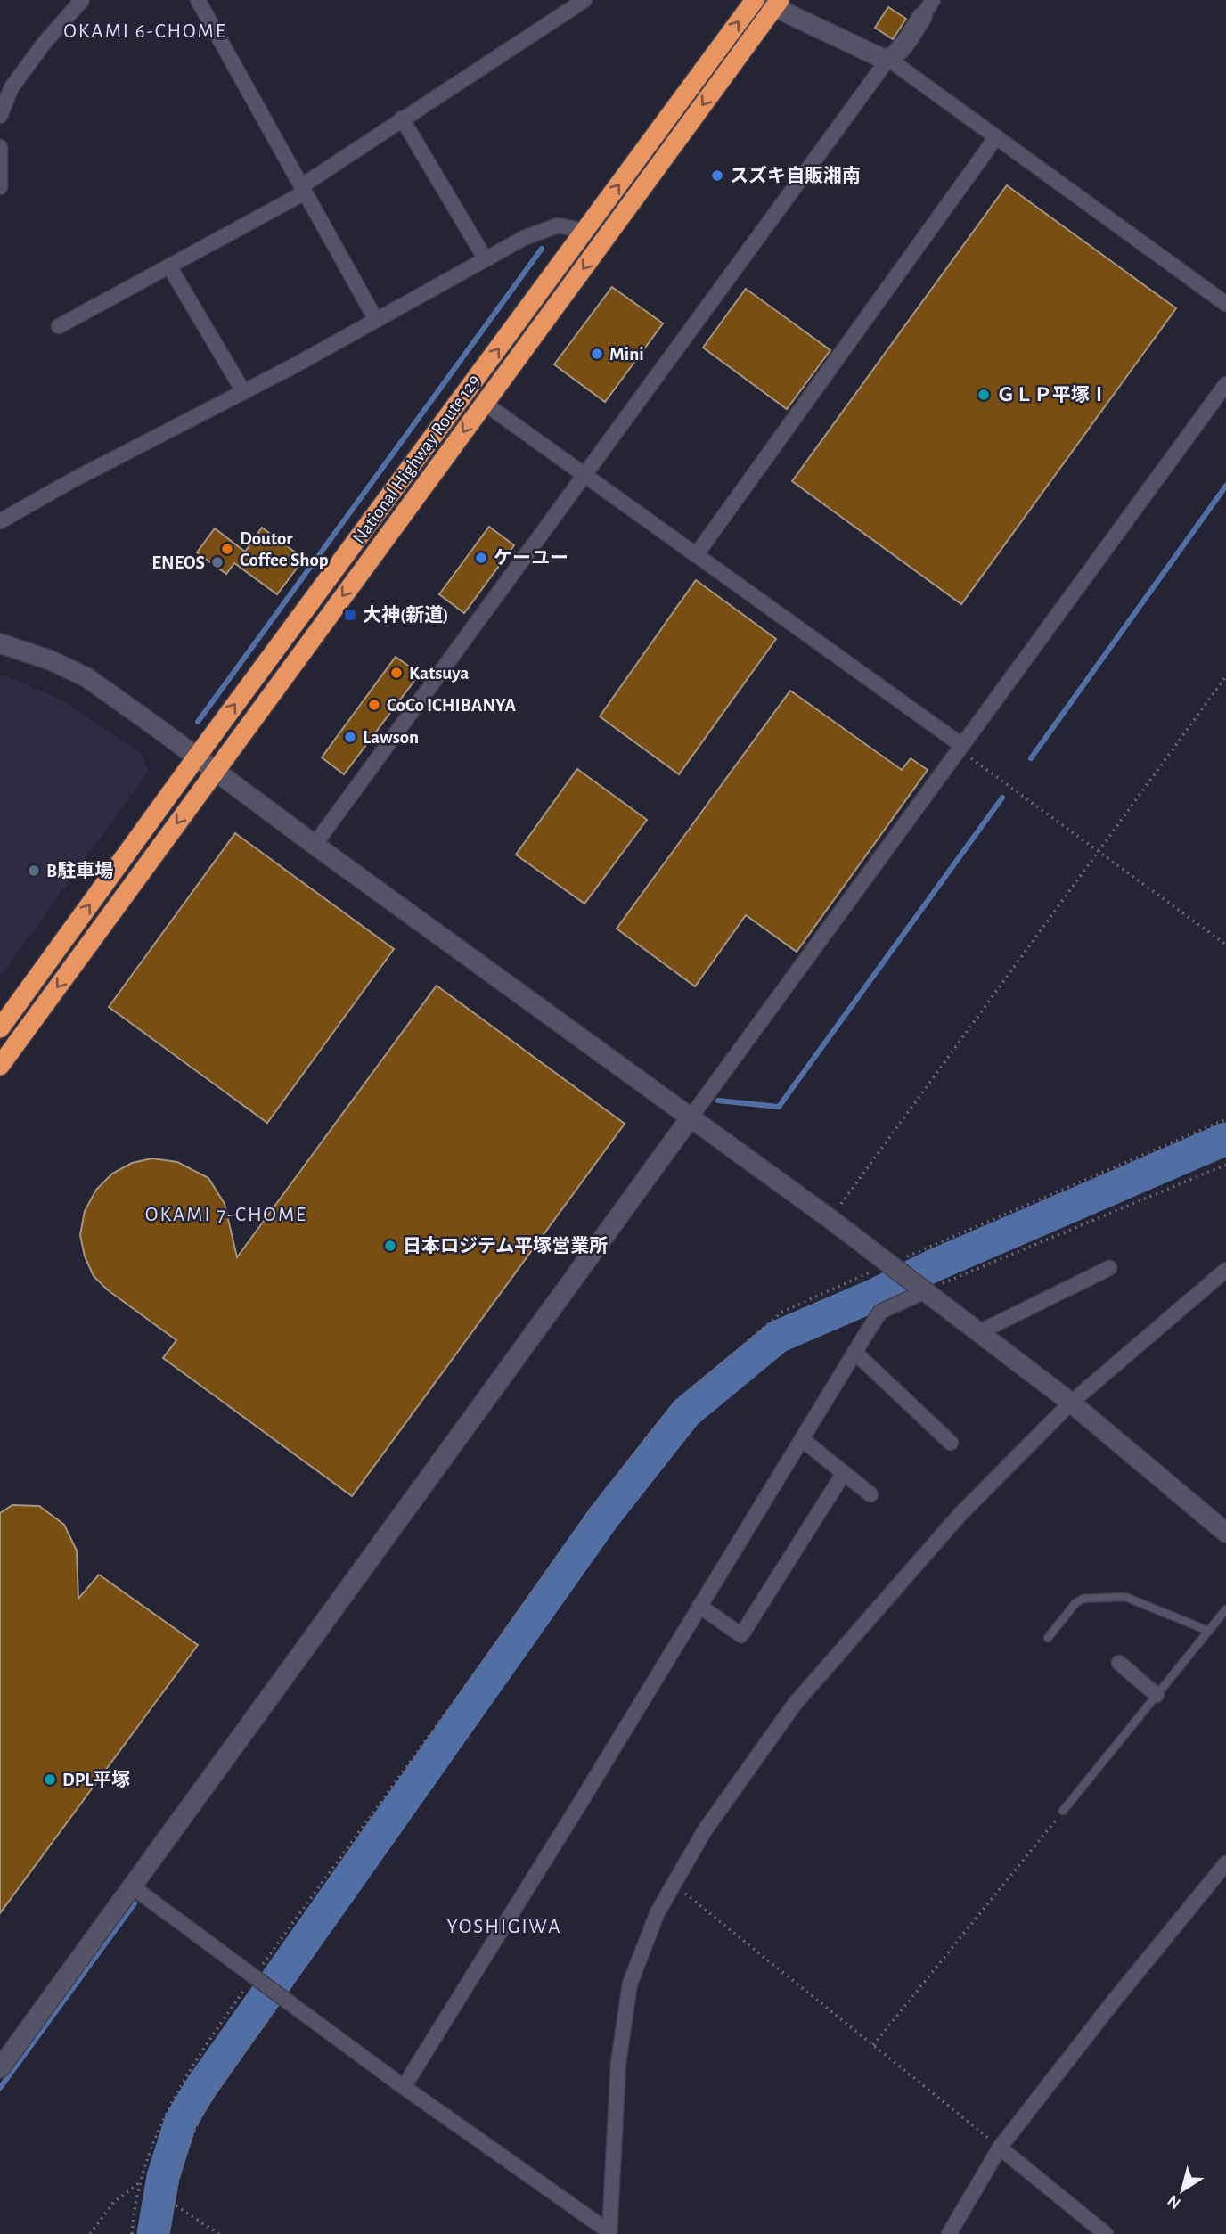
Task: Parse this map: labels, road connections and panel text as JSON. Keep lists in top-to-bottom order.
{
  "streets": {
    "highway": ["National Highway Route 129"]
  },
  "districts": ["OKAMI 6-CHOME", "OKAMI 7-CHOME", "YOSHIGIWA"],
  "places": {
    "other": [
      "スズキ自販湘南",
      "Mini",
      "ＧＬＰ平塚Ⅰ",
      "Doutor Coffee Shop",
      "ケーユー",
      "ENEOS",
      "Katsuya",
      "CoCo ICHIBANYA",
      "Lawson",
      "B駐車場",
      "日本ロジテム平塚営業所",
      "DPL平塚"
    ],
    "transit": ["大神(新道)"]
  },
  "north": "bottom left"
}
